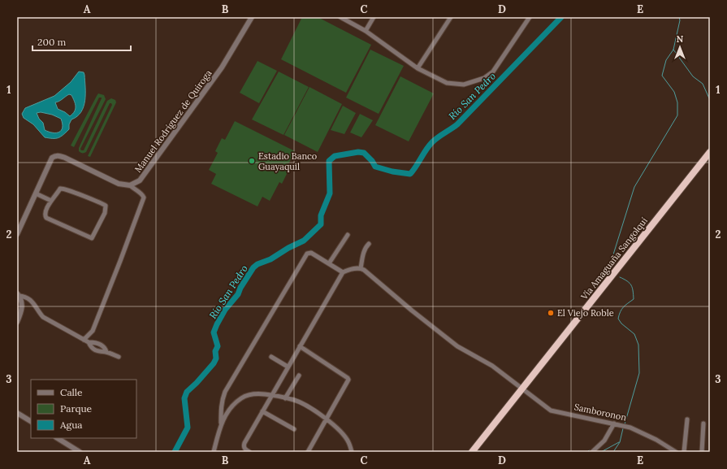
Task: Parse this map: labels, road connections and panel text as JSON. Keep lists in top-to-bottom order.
{
  "streets": {
    "highway": ["Vía Amaguaña Sangolquí"],
    "street": ["Manuel Rodríguez de Quiroga", "Samboronon"]
  },
  "crossings": [
    ["Vía Amaguaña Sangolquí", "Samboronon"]
  ],
  "water": ["Río San Pedro"],
  "places": ["Estadio Banco Guayaquil", "El Viejo Roble"],
  "legend": ["Calle", "Parque", "Agua"],
  "scale_bar": "200 m",
  "north": "top",
  "grid": {
    "columns": [
      "A",
      "B",
      "C",
      "D",
      "E"
    ],
    "rows": ["1", "2", "3"]
  }
}
